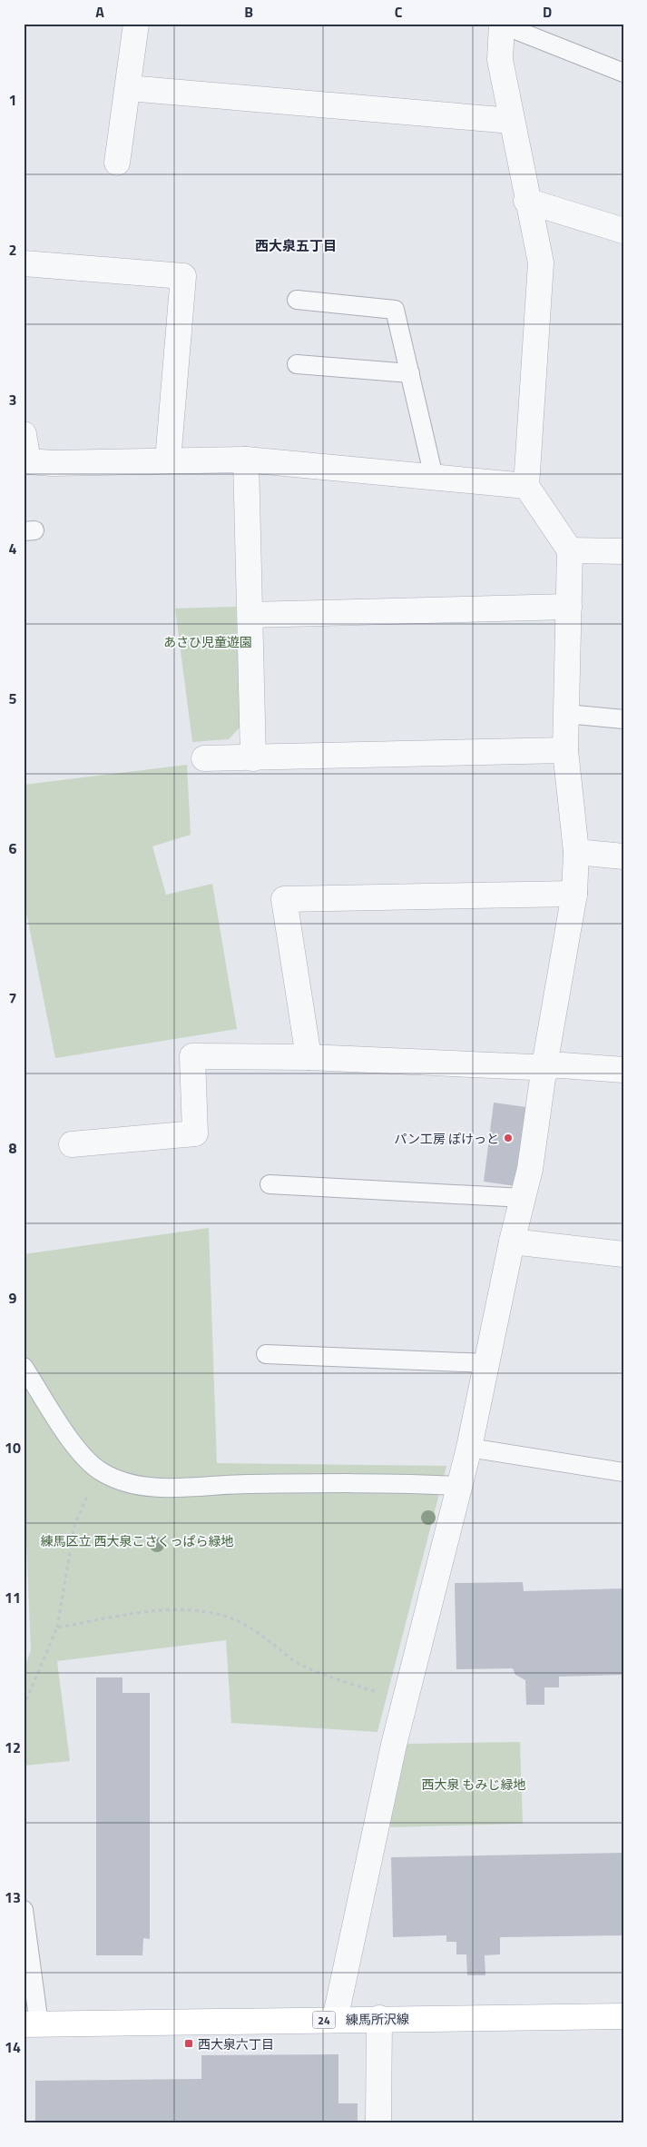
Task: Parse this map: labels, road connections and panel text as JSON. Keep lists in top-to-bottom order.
{
  "streets": {
    "main road": ["練馬所沢線", "24"]
  },
  "districts": ["西大泉五丁目"],
  "parks": ["あさひ児童遊園", "練馬区立 西大泉こさくっぱら緑地", "西大泉 もみじ緑地"],
  "places": {
    "other": ["パン工房 ぽけっと"],
    "transit": ["西大泉六丁目"]
  },
  "grid": {
    "columns": [
      "A",
      "B",
      "C",
      "D"
    ],
    "rows": [
      "1",
      "2",
      "3",
      "4",
      "5",
      "6",
      "7",
      "8",
      "9",
      "10",
      "11",
      "12",
      "13",
      "14"
    ]
  }
}
